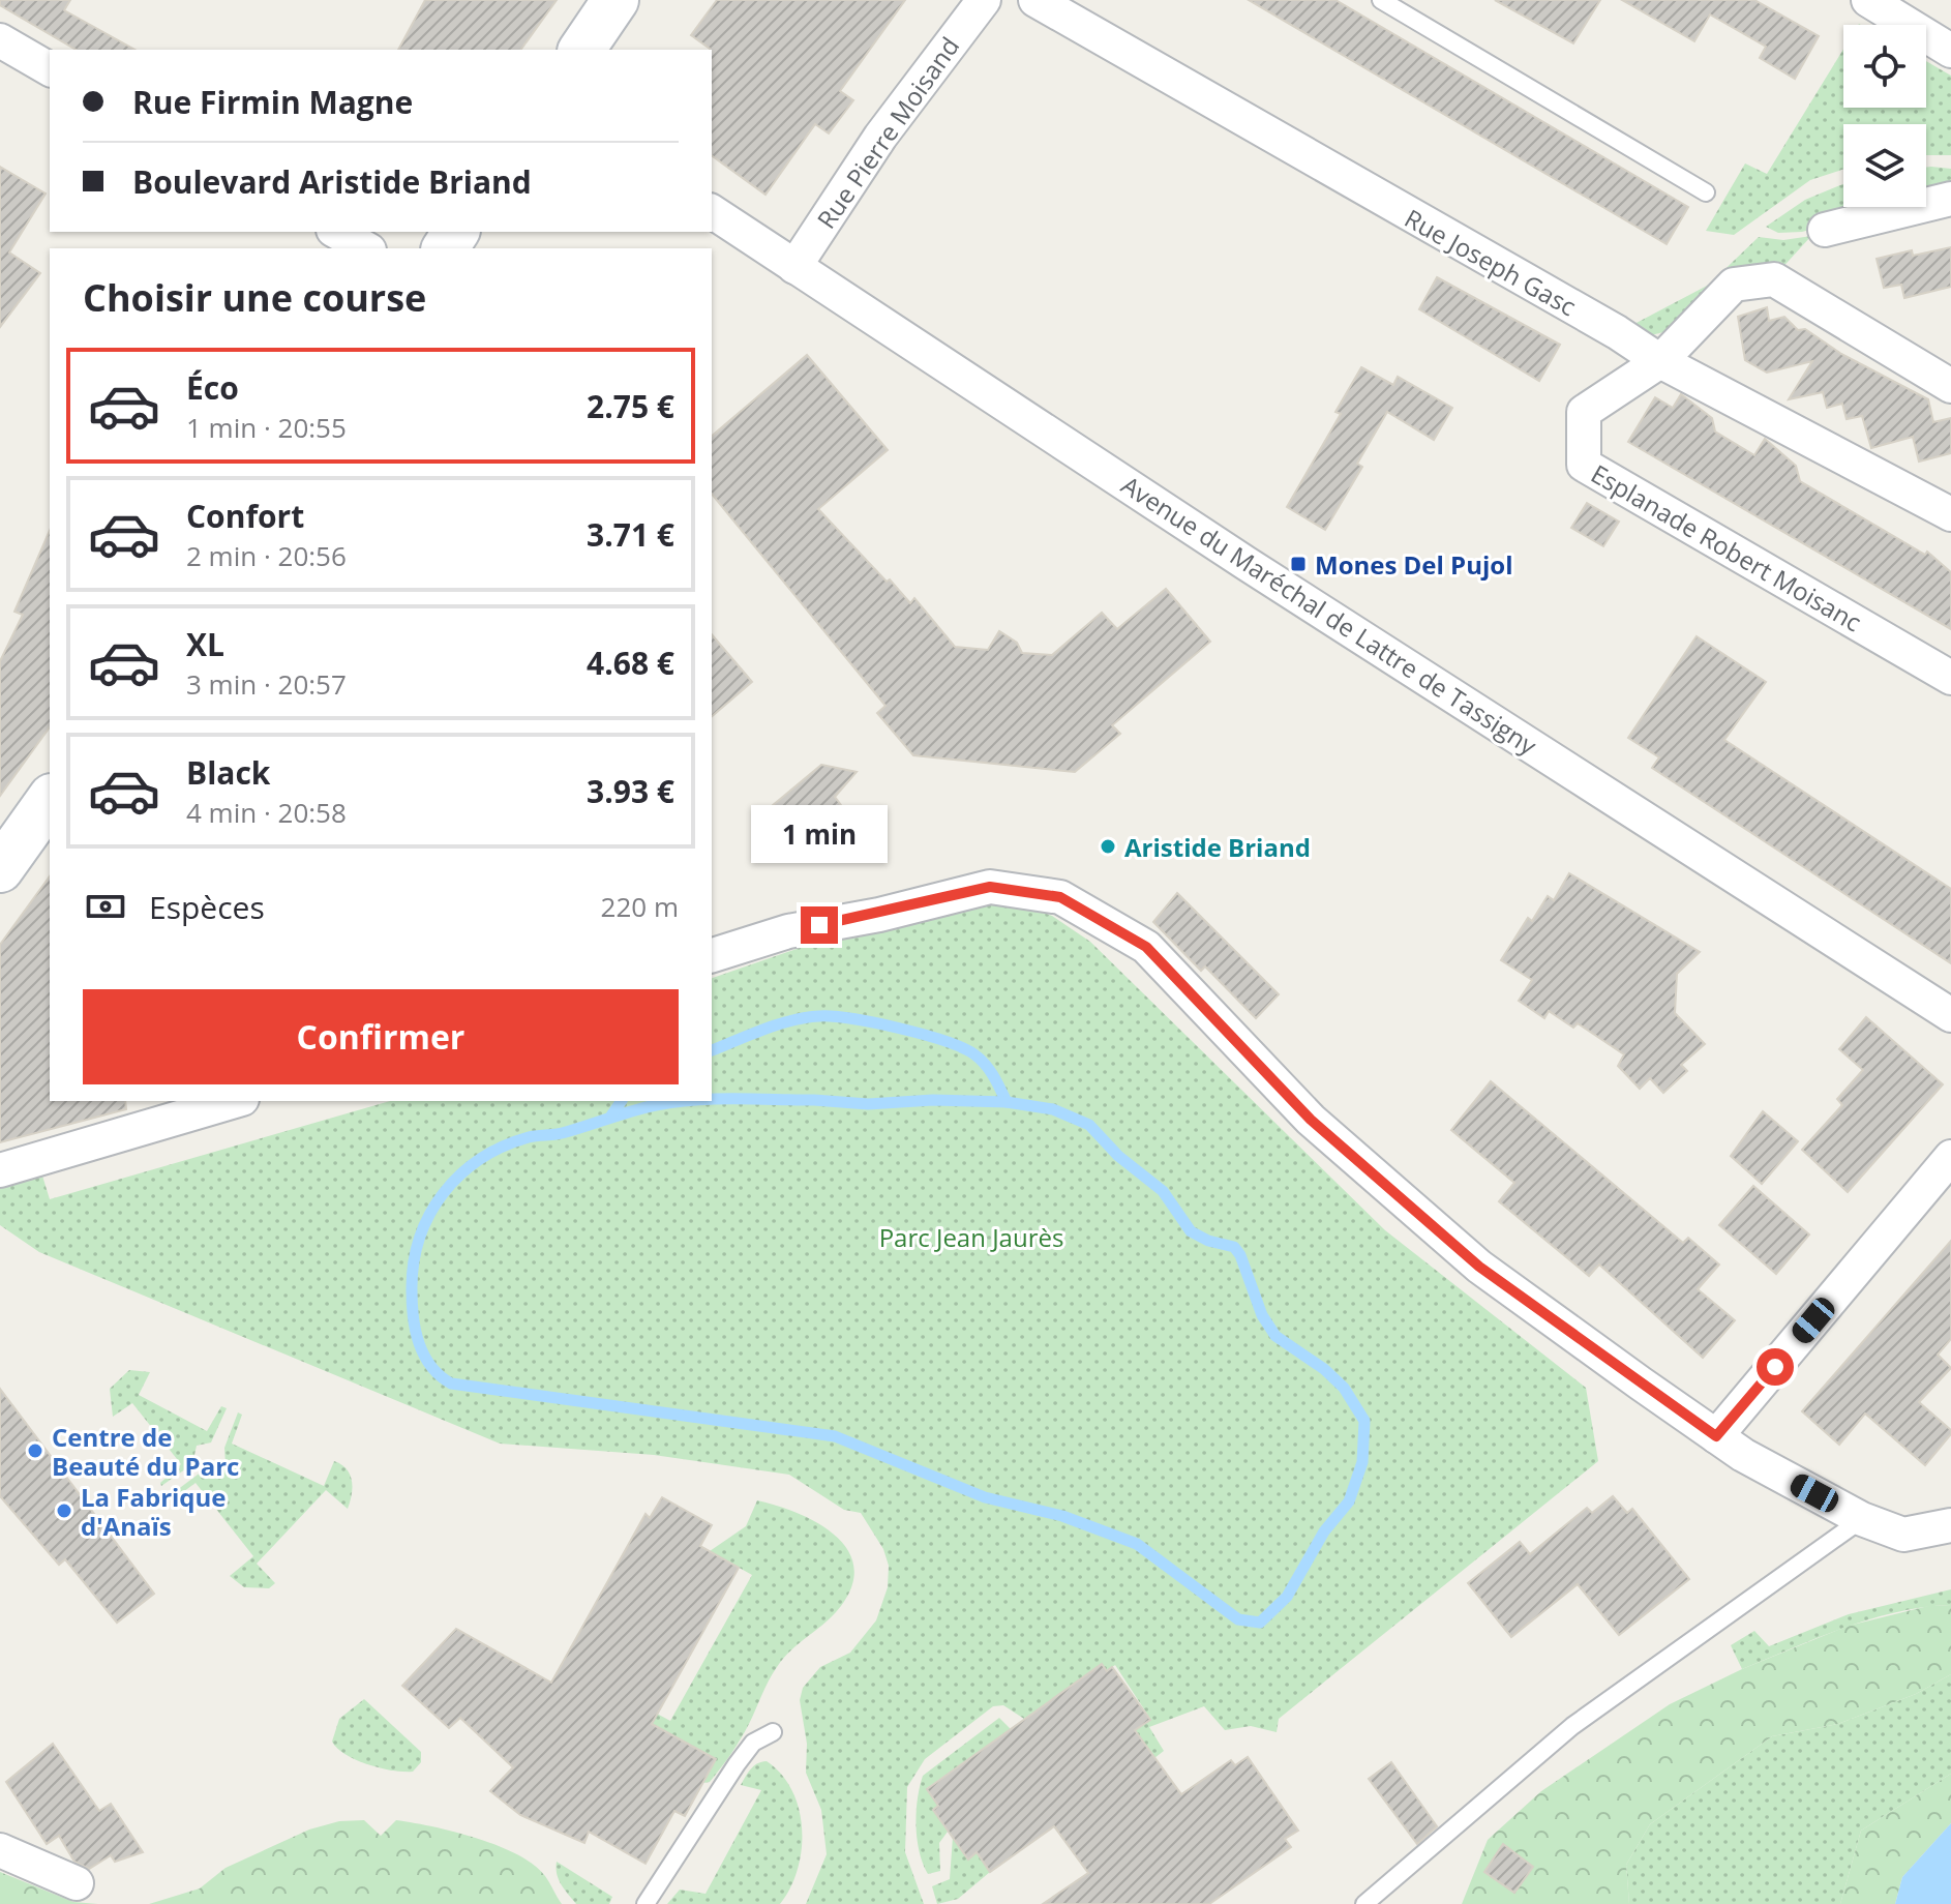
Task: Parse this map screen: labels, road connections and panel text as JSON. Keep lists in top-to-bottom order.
{
  "streets": {
    "street": [
      "Rue Pierre Moisand",
      "Rue Joseph Gasc",
      "Esplanade Robert Moisanc",
      "Avenue du Maréchal de Lattre de Tassigny"
    ]
  },
  "crossings": [
    ["Rue Pierre Moisand", "Avenue du Maréchal de Lattre de Tassigny"],
    ["Rue Joseph Gasc", "Esplanade Robert Moisanc"]
  ],
  "parks": ["Parc Jean Jaurès"],
  "places": {
    "transit": ["Mones Del Pujol"],
    "other": ["Aristide Briand", "Centre de Beauté du Parc", "La Fabrique d'Anaïs"]
  },
  "page": {
    "banner": ["Rue Firmin Magne", "Boulevard Aristide Briand"],
    "heading": "Choisir une course",
    "list": [
      {
        "name": "Éco",
        "note": "1 min · 20:55",
        "value": "2.75 €"
      },
      {
        "name": "Confort",
        "note": "2 min · 20:56",
        "value": "3.71 €"
      },
      {
        "name": "XL",
        "note": "3 min · 20:57",
        "value": "4.68 €"
      },
      {
        "name": "Black",
        "note": "4 min · 20:58",
        "value": "3.93 €"
      }
    ],
    "bubble": "1 min",
    "pay": ["Espèces", "220 m"],
    "buttons": "Confirmer"
  }
}
